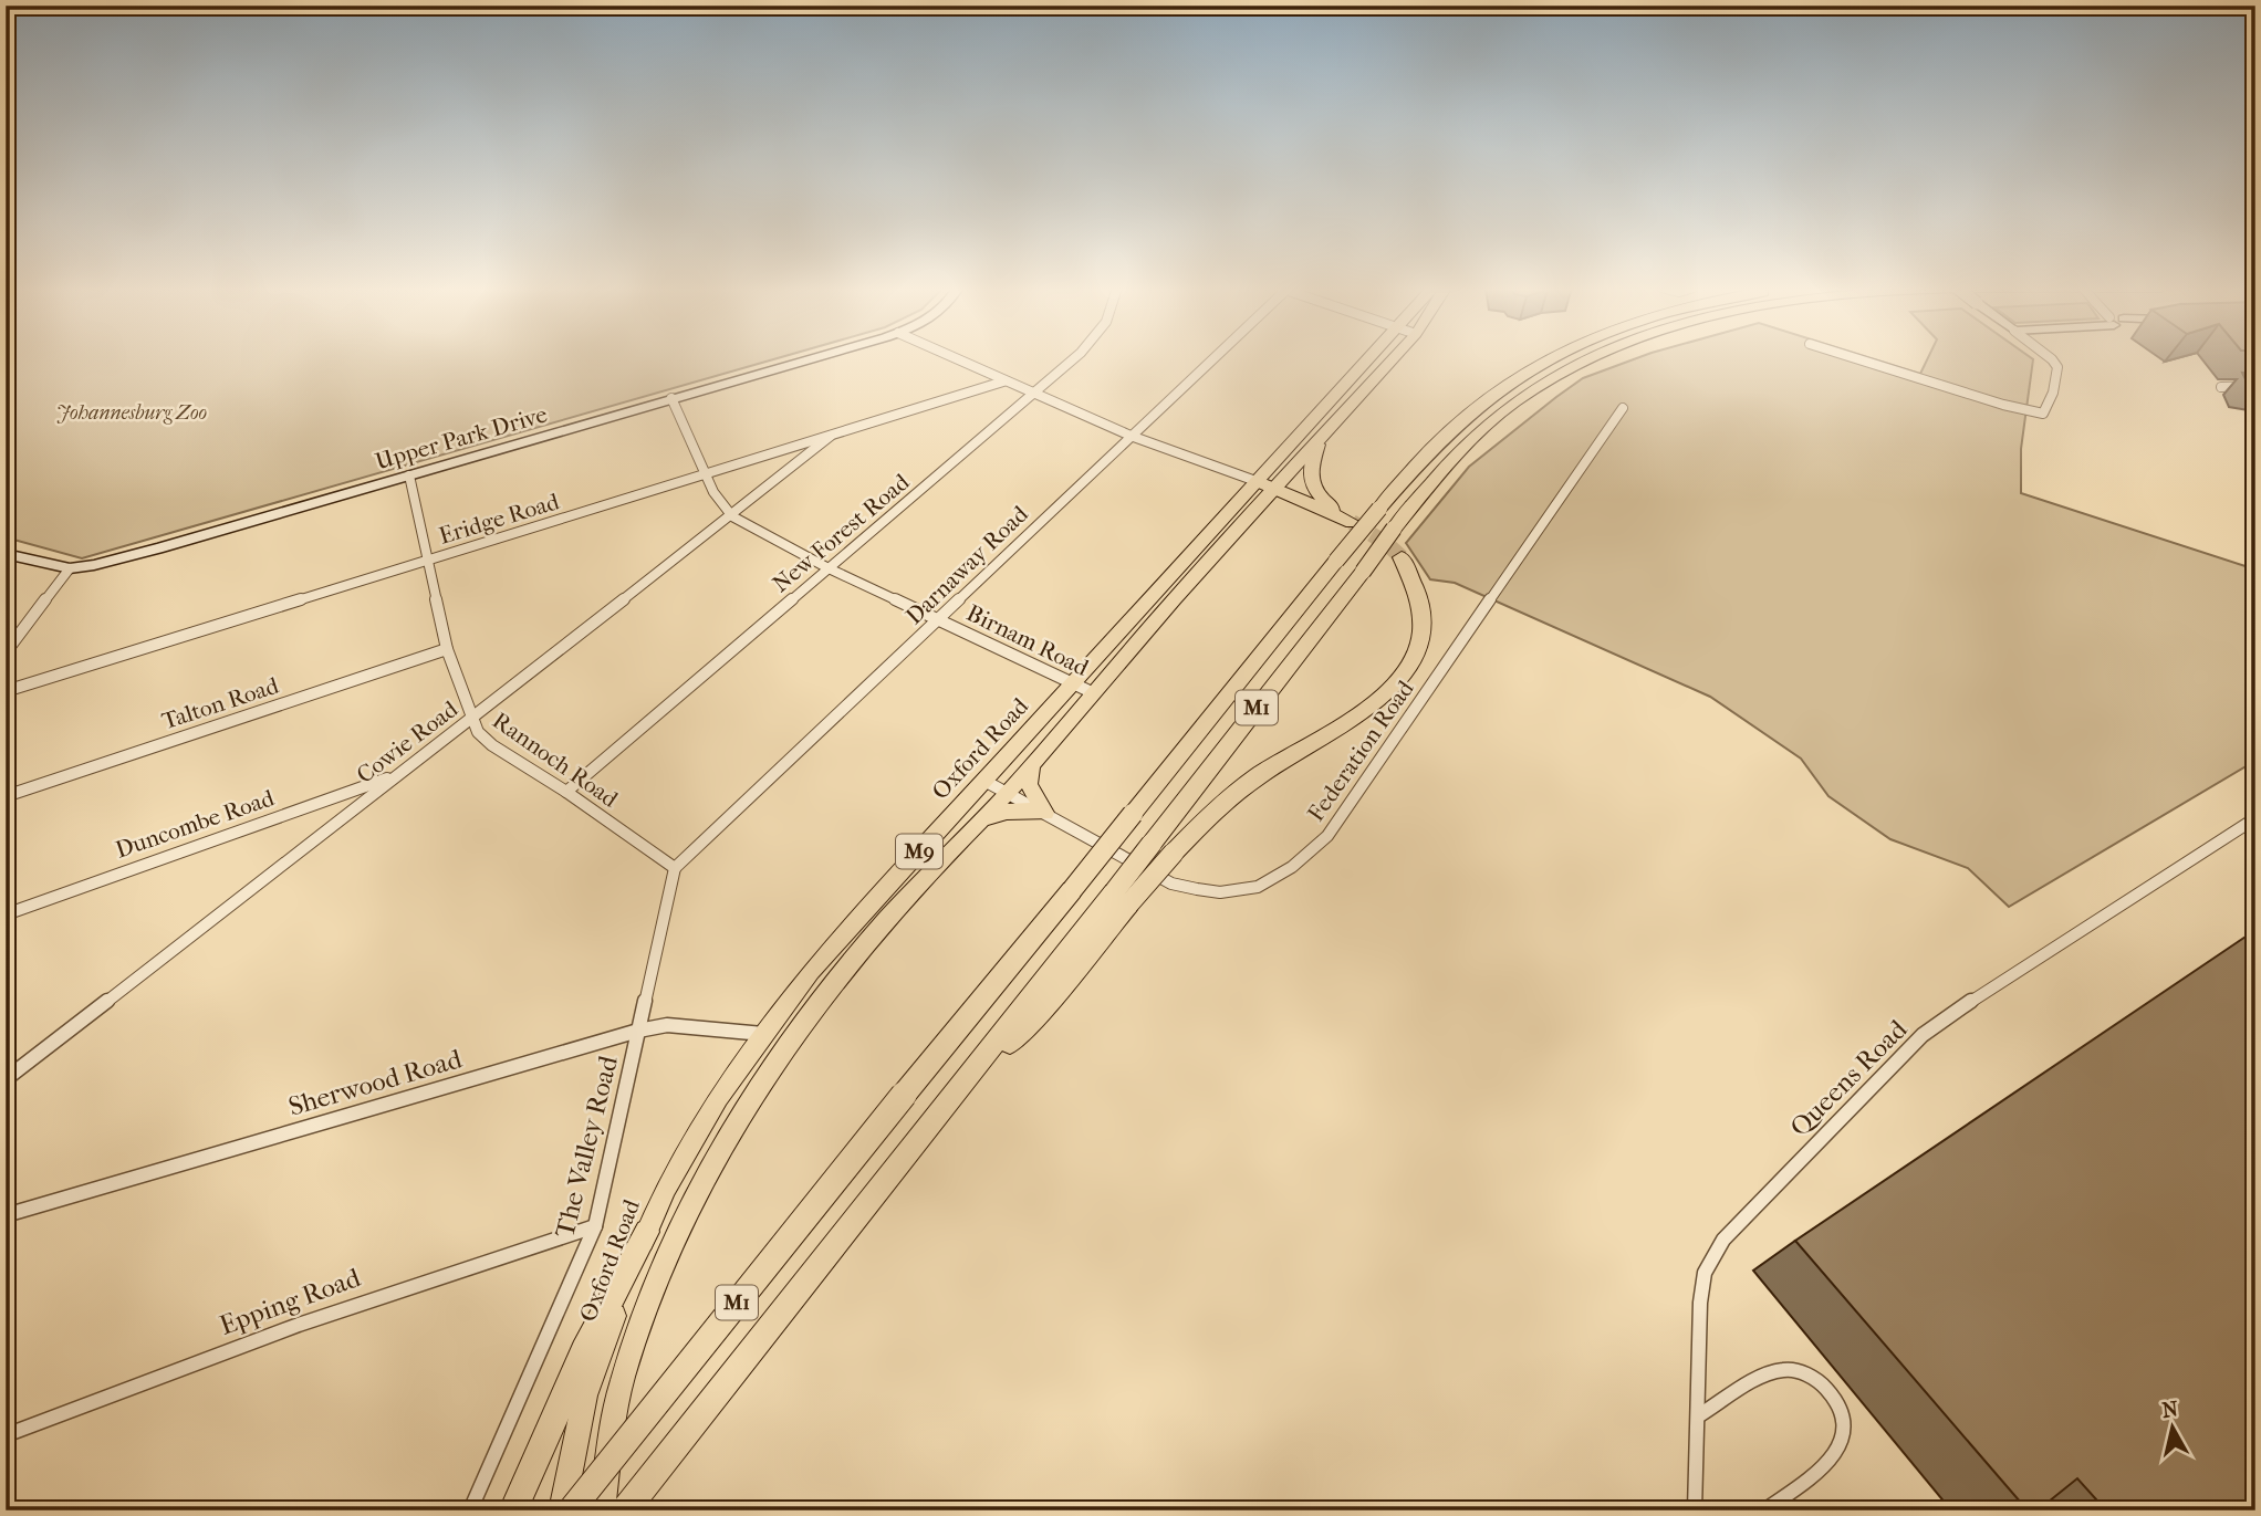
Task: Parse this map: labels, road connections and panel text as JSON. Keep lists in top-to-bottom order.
{
  "streets": {
    "highway": ["M1"],
    "main road": ["Upper Park Drive", "Oxford Road", "M9"],
    "street": [
      "Eridge Road",
      "New Forest Road",
      "Darnaway Road",
      "Birnam Road",
      "Talton Road",
      "Cowie Road",
      "Federation Road",
      "Rannoch Road",
      "Duncombe Road",
      "Queens Road",
      "Sherwood Road",
      "The Valley Road",
      "Epping Road"
    ]
  },
  "crossings": [
    ["Upper Park Drive", "Birnam Road"],
    ["Upper Park Drive", "Rannoch Road"],
    ["Eridge Road", "Birnam Road"],
    ["Eridge Road", "Cowie Road"],
    ["Eridge Road", "Rannoch Road"],
    ["New Forest Road", "Birnam Road"],
    ["New Forest Road", "Rannoch Road"],
    ["Darnaway Road", "Birnam Road"],
    ["Darnaway Road", "Rannoch Road"],
    ["Darnaway Road", "The Valley Road"],
    ["Birnam Road", "Cowie Road"],
    ["Birnam Road", "Oxford Road"],
    ["Talton Road", "Rannoch Road"],
    ["Cowie Road", "Rannoch Road"],
    ["Cowie Road", "Duncombe Road"],
    ["Oxford Road", "Federation Road"],
    ["Oxford Road", "Sherwood Road"],
    ["Rannoch Road", "The Valley Road"],
    ["Sherwood Road", "The Valley Road"],
    ["The Valley Road", "Epping Road"]
  ],
  "parks": ["Johannesburg Zoo"],
  "north": "top"
}
